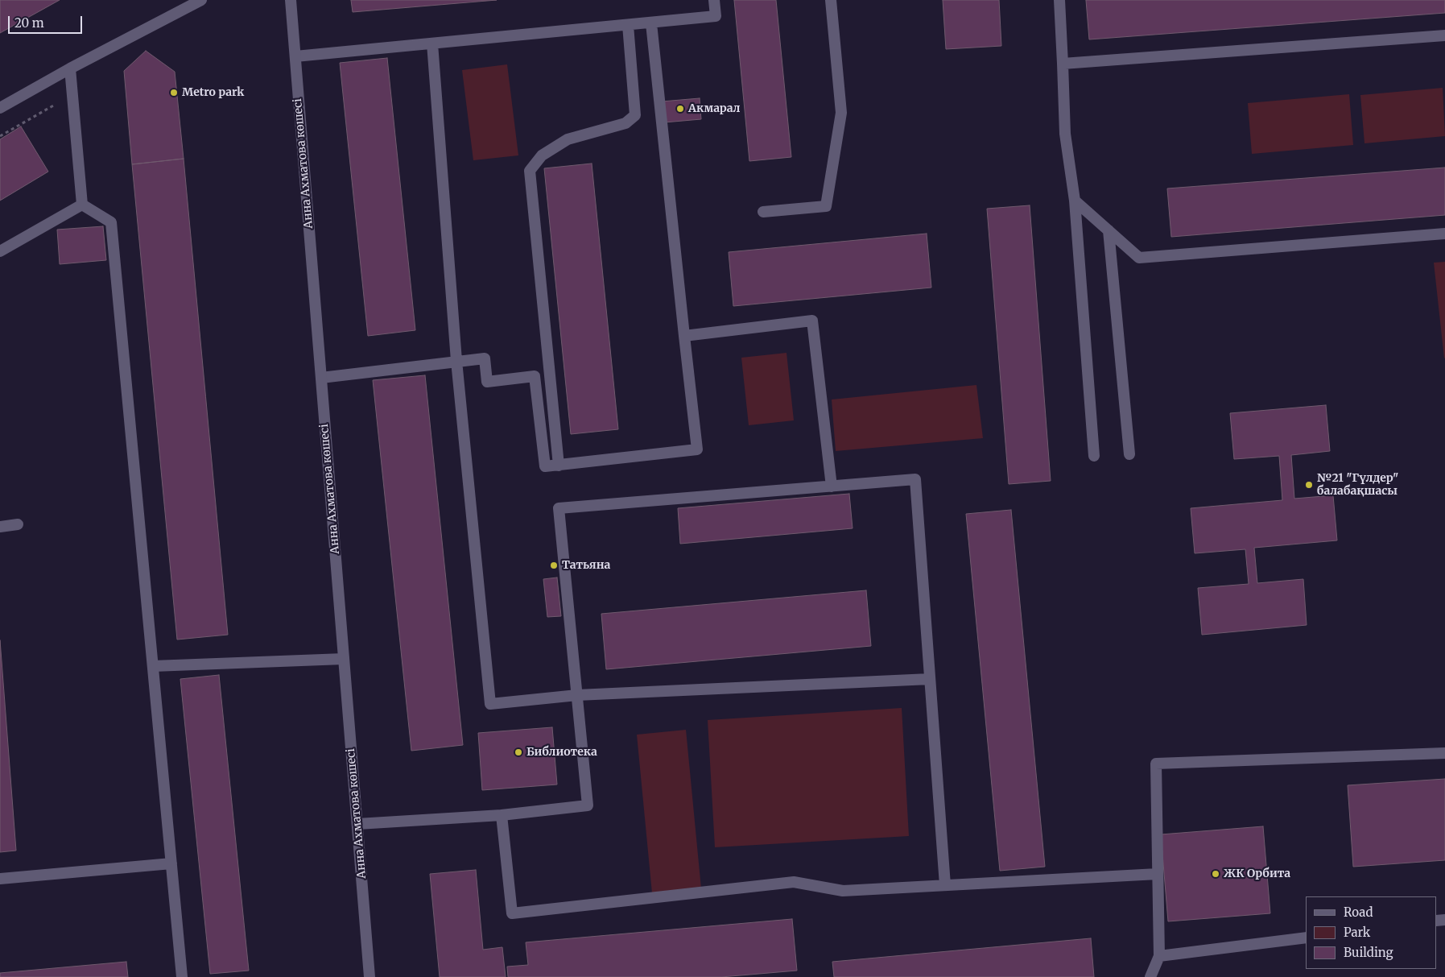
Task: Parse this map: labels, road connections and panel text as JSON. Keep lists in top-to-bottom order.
{
  "streets": {
    "street": ["Анна Ахматова көшесі"]
  },
  "places": [
    "Metro park",
    "Акмарал",
    "№21 \"Гүлдер\" балабақшасы",
    "Татьяна",
    "Библиотека",
    "ЖК Орбита"
  ],
  "legend": ["Road", "Park", "Building"],
  "scale_bar": "20 m"
}
